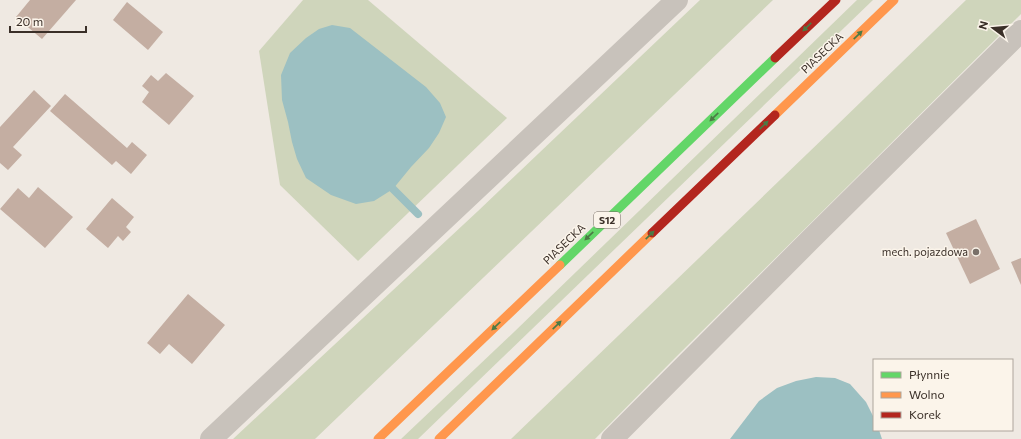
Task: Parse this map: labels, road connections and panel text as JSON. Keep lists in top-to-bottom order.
{
  "streets": {
    "highway": ["PIASECKA", "S12"]
  },
  "places": ["mech. pojazdowa"],
  "legend": ["Płynnie", "Wolno", "Korek"],
  "scale_bar": "20 m",
  "north": "left"
}
